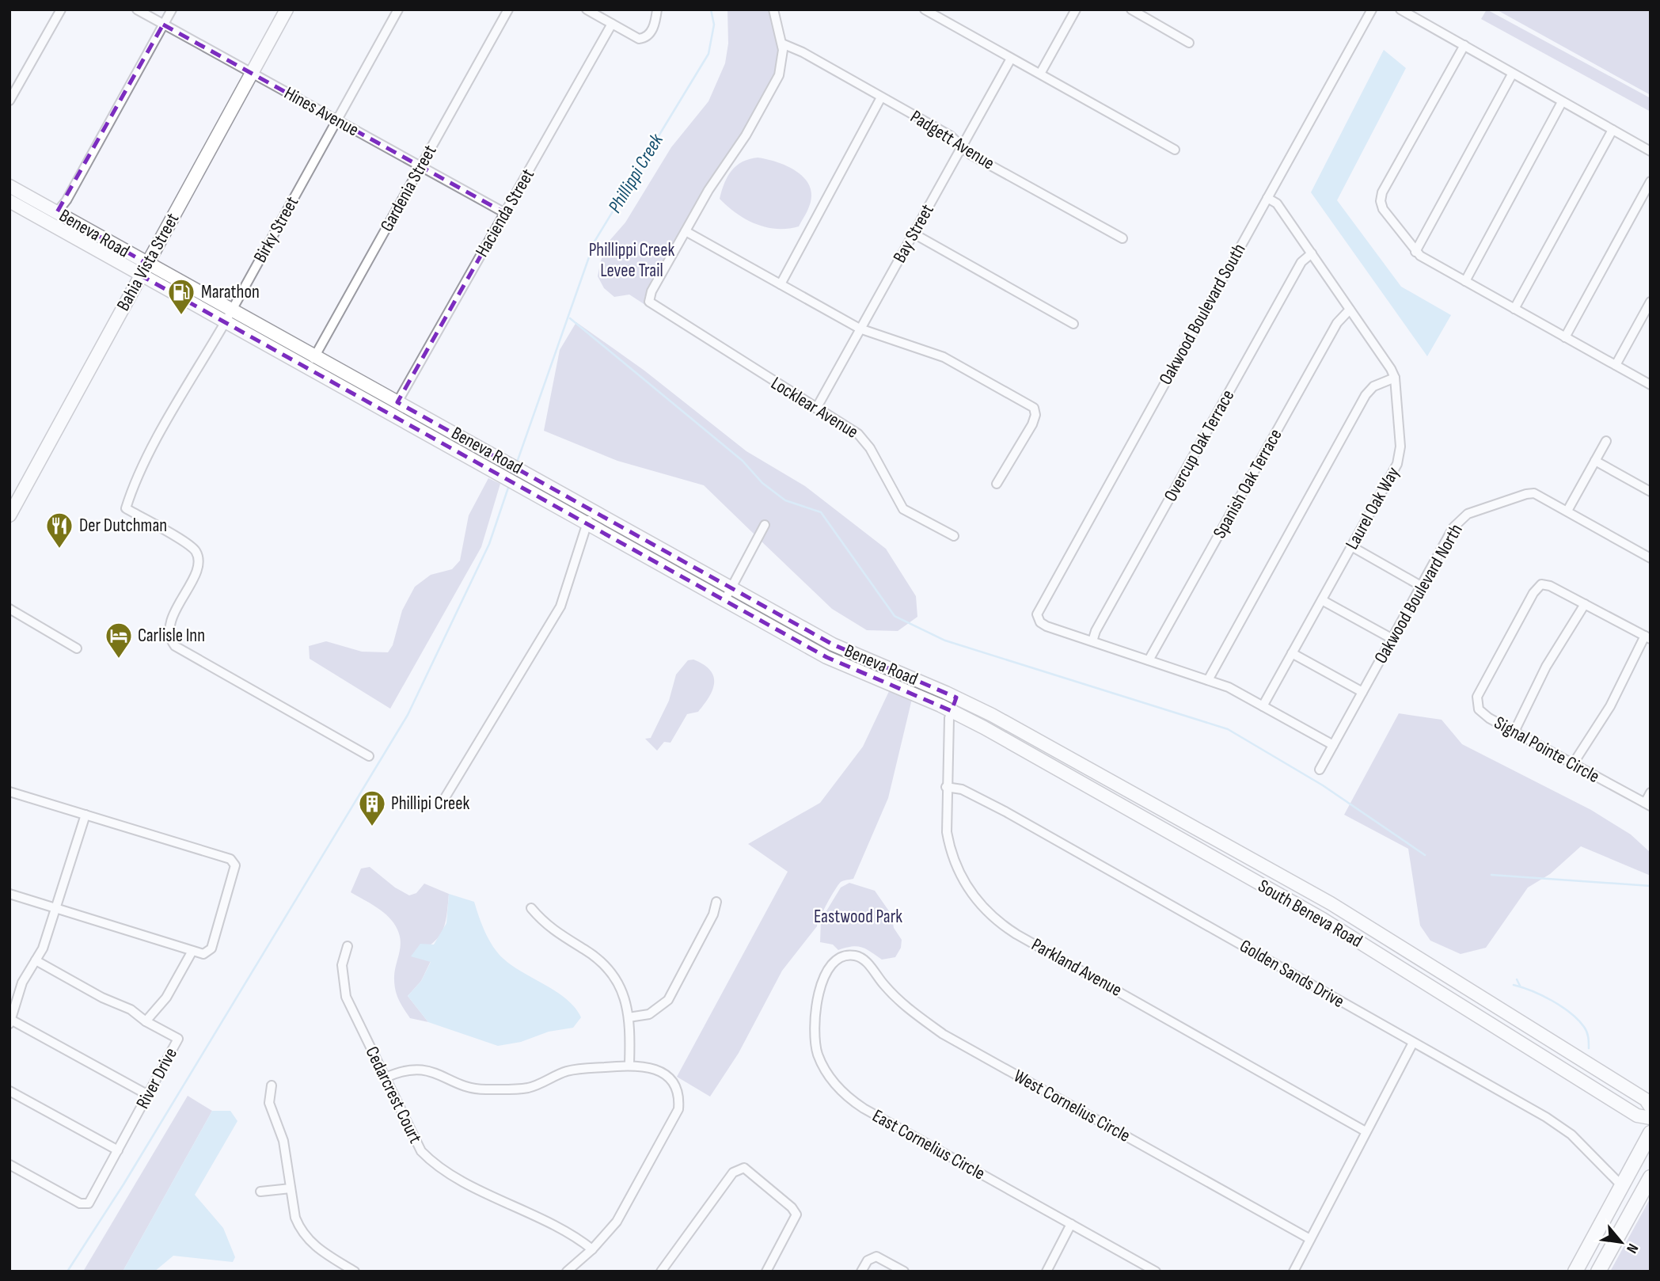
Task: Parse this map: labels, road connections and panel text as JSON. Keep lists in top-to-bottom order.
{
  "streets": {
    "main road": ["Beneva Road", "Bahia Vista Street", "South Beneva Road"],
    "street": [
      "Hines Avenue",
      "Padgett Avenue",
      "Gardenia Street",
      "Hacienda Street",
      "Birky Street",
      "Bay Street",
      "Oakwood Boulevard South",
      "Locklear Avenue",
      "Overcup Oak Terrace",
      "Spanish Oak Terrace",
      "Laurel Oak Way",
      "Oakwood Boulevard North",
      "Signal Pointe Circle",
      "Parkland Avenue",
      "Golden Sands Drive",
      "River Drive",
      "Cedarcrest Court",
      "West Cornelius Circle",
      "East Cornelius Circle"
    ]
  },
  "crossings": [
    ["Hines Avenue", "Gardenia Street"],
    ["Hines Avenue", "Hacienda Street"],
    ["Hines Avenue", "Birky Street"],
    ["Hines Avenue", "Bahia Vista Street"],
    ["Padgett Avenue", "Bay Street"],
    ["Gardenia Street", "Beneva Road"],
    ["Hacienda Street", "Beneva Road"],
    ["Birky Street", "Beneva Road"],
    ["Beneva Road", "Bahia Vista Street"],
    ["Beneva Road", "South Beneva Road"],
    ["Beneva Road", "Parkland Avenue"],
    ["Bay Street", "Locklear Avenue"],
    ["Oakwood Boulevard South", "Overcup Oak Terrace"],
    ["Oakwood Boulevard South", "Laurel Oak Way"],
    ["Overcup Oak Terrace", "Laurel Oak Way"],
    ["Spanish Oak Terrace", "Laurel Oak Way"],
    ["Parkland Avenue", "Golden Sands Drive"],
    ["West Cornelius Circle", "East Cornelius Circle"]
  ],
  "water": ["Phillippi Creek"],
  "parks": ["Phillippi Creek Levee Trail", "Eastwood Park"],
  "places": {
    "fuel station": ["Marathon"],
    "restaurant": ["Der Dutchman"],
    "hotel": ["Carlisle Inn"],
    "building": ["Phillipi Creek"]
  },
  "north": "bottom right"
}
